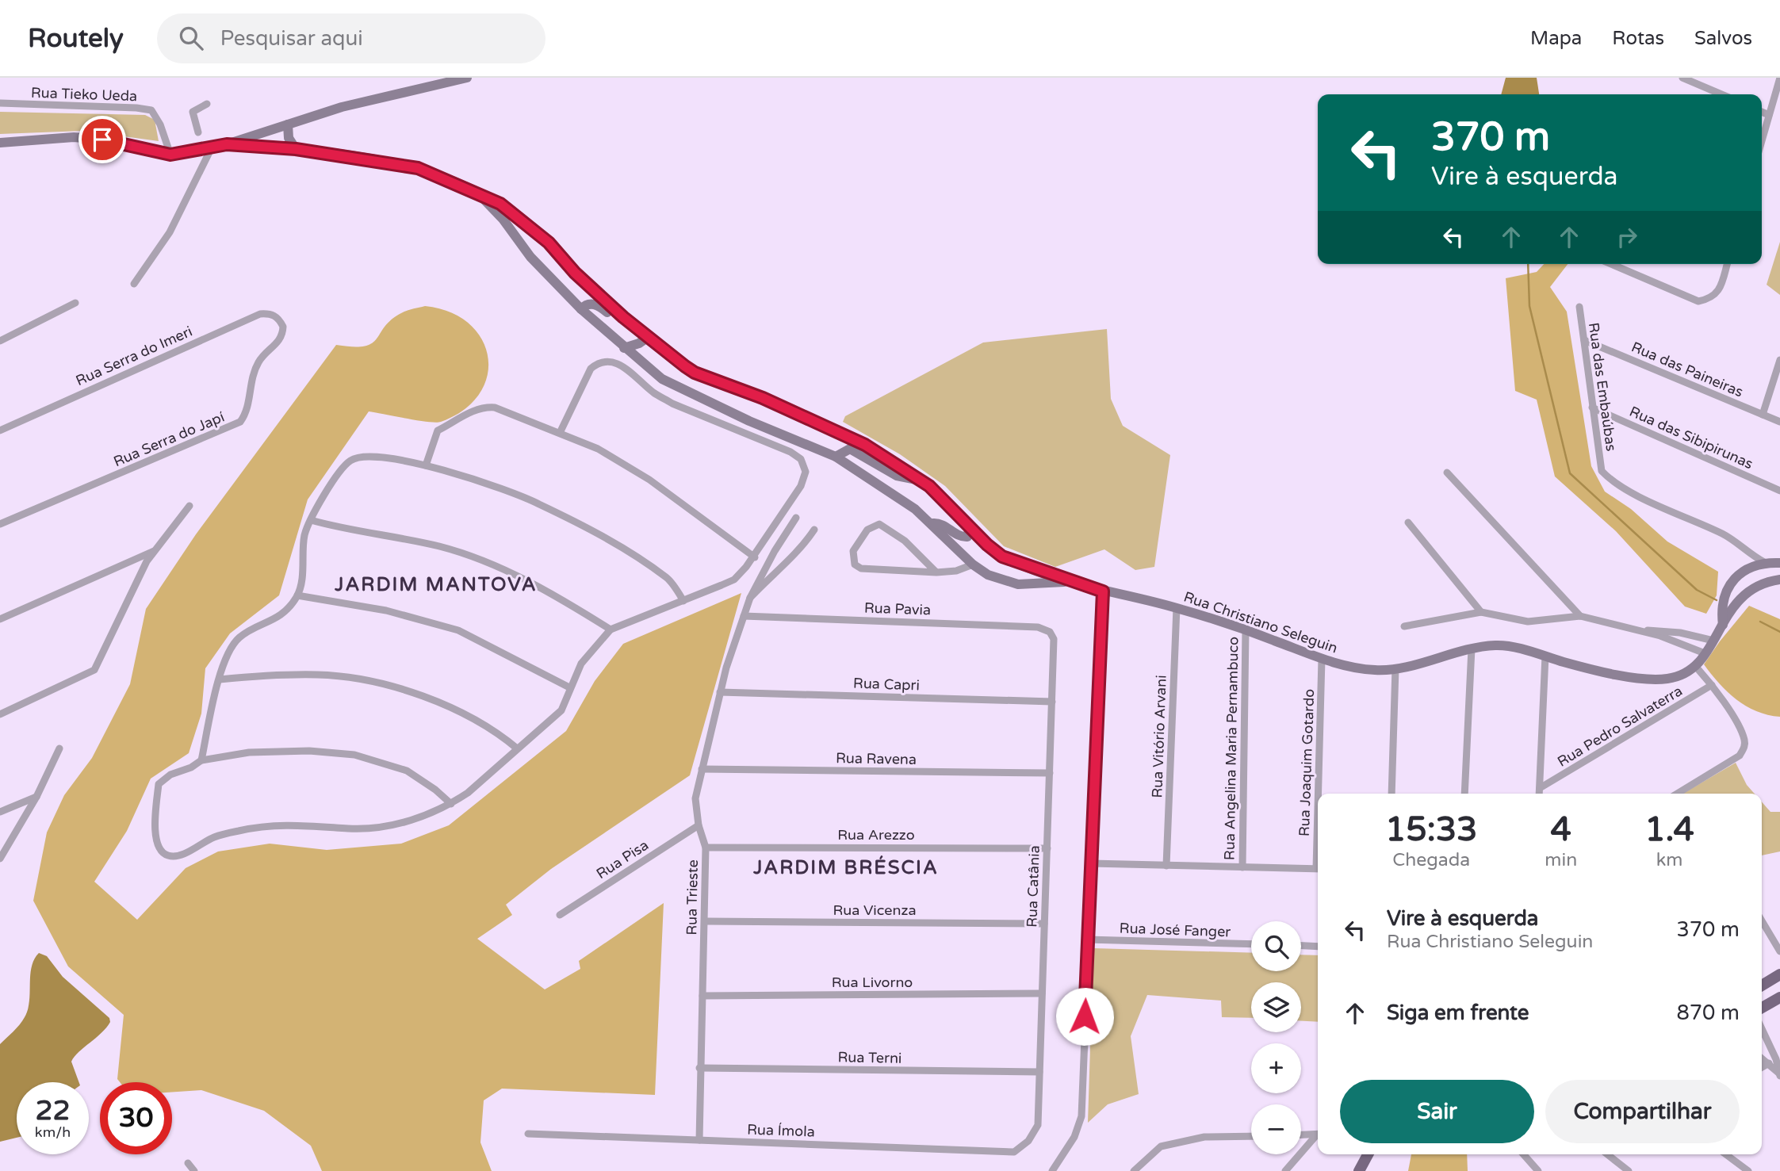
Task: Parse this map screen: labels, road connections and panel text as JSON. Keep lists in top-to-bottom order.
{
  "streets": {
    "main road": ["Rua Christiano Seleguin"],
    "street": [
      "Rua Tieko Ueda",
      "Rua Serra do Imeri",
      "Rua das Paineiras",
      "Rua das Embaúbas",
      "Rua das Sibipirunas",
      "Rua Serra do Japí",
      "Rua Pavia",
      "Rua Capri",
      "Rua Pedro Salvaterra",
      "Rua Vitório Arvani",
      "Rua Angelina Maria Pernambuco",
      "Rua Ravena",
      "Rua Joaquim Gotardo",
      "Rua Arezzo",
      "Rua Pisa",
      "Rua Catânia",
      "Rua Trieste",
      "Rua Vicenza",
      "Rua José Fanger",
      "Rua Livorno",
      "Rua Terni",
      "Rua Ímola"
    ]
  },
  "crossings": [
    ["Rua Serra do Imeri", "Rua Serra do Japí"],
    ["Rua das Paineiras", "Rua das Embaúbas"],
    ["Rua das Embaúbas", "Rua das Sibipirunas"],
    ["Rua Pavia", "Rua Catânia"],
    ["Rua Pavia", "Rua Trieste"],
    ["Rua Christiano Seleguin", "Rua Vitório Arvani"],
    ["Rua Christiano Seleguin", "Rua Angelina Maria Pernambuco"],
    ["Rua Christiano Seleguin", "Rua Joaquim Gotardo"],
    ["Rua Capri", "Rua Catânia"],
    ["Rua Capri", "Rua Trieste"],
    ["Rua Ravena", "Rua Catânia"],
    ["Rua Ravena", "Rua Trieste"],
    ["Rua Arezzo", "Rua Catânia"],
    ["Rua Arezzo", "Rua Trieste"],
    ["Rua Pisa", "Rua Trieste"],
    ["Rua Catânia", "Rua Vicenza"],
    ["Rua Catânia", "Rua Livorno"],
    ["Rua Catânia", "Rua Terni"],
    ["Rua Catânia", "Rua Ímola"],
    ["Rua Trieste", "Rua Vicenza"],
    ["Rua Trieste", "Rua Livorno"],
    ["Rua Trieste", "Rua Terni"],
    ["Rua Trieste", "Rua Ímola"]
  ],
  "districts": ["JARDIM MANTOVA", "JARDIM BRÉSCIA"],
  "page": {
    "header": "Routely",
    "search": "Pesquisar aqui",
    "nav": ["Mapa", "Rotas", "Salvos"],
    "turn": ["370 m", "Vire à esquerda"],
    "eta": [
      "15:33",
      "Chegada",
      "4",
      "min",
      "1.4",
      "km"
    ],
    "list": [
      {
        "name": "Vire à esquerda",
        "note": "Rua Christiano Seleguin",
        "value": "370 m"
      },
      {
        "name": "Siga em frente",
        "value": "870 m"
      }
    ],
    "map_buttons": ["+", "−"],
    "buttons": ["Sair", "Compartilhar"],
    "speed": "22 km/h",
    "limit": "30"
  }
}
